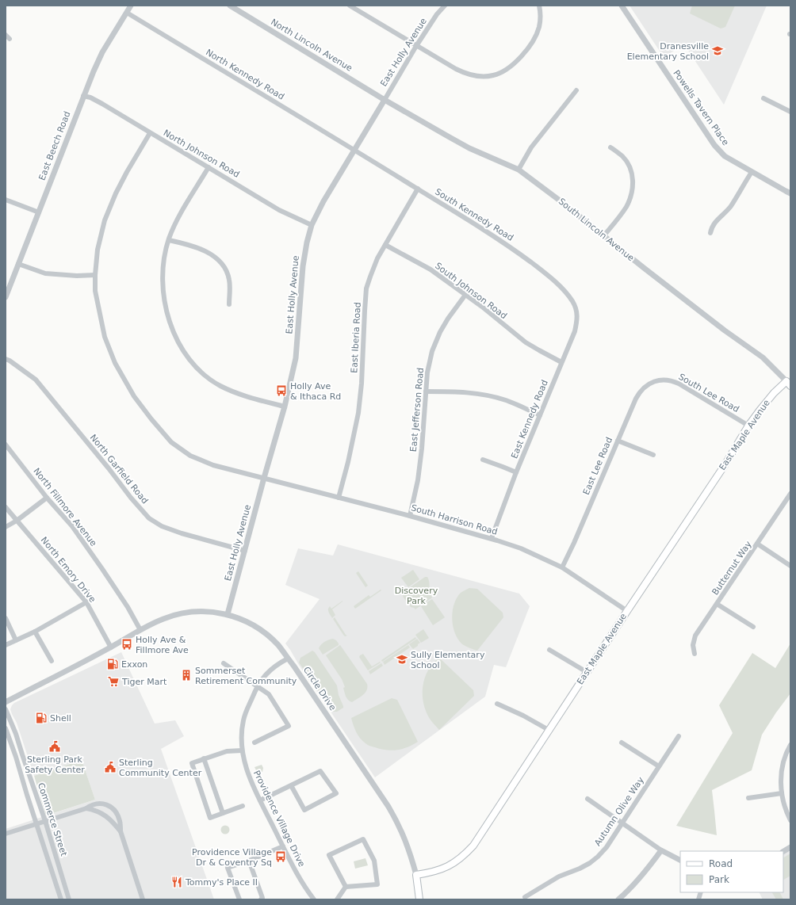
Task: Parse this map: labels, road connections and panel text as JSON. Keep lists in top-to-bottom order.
{
  "streets": {
    "main road": ["East Maple Avenue"],
    "street": [
      "North Lincoln Avenue",
      "East Holly Avenue",
      "North Kennedy Road",
      "Powells Tavern Place",
      "East Beech Road",
      "North Johnson Road",
      "South Kennedy Road",
      "South Lincoln Avenue",
      "South Johnson Road",
      "East Iberia Road",
      "South Lee Road",
      "East Jefferson Road",
      "East Kennedy Road",
      "East Lee Road",
      "North Garfield Road",
      "North Fillmore Avenue",
      "South Harrison Road",
      "Butternut Way",
      "North Emory Drive",
      "Circle Drive",
      "Autumn Olive Way",
      "Providence Village Drive",
      "Commerce Street"
    ]
  },
  "crossings": [
    ["North Lincoln Avenue", "East Holly Avenue"],
    ["North Lincoln Avenue", "South Lincoln Avenue"],
    ["East Holly Avenue", "North Kennedy Road"],
    ["East Holly Avenue", "North Johnson Road"],
    ["East Holly Avenue", "South Kennedy Road"],
    ["East Holly Avenue", "South Lincoln Avenue"],
    ["East Holly Avenue", "North Garfield Road"],
    ["East Holly Avenue", "South Harrison Road"],
    ["East Holly Avenue", "Circle Drive"],
    ["North Kennedy Road", "East Beech Road"],
    ["North Kennedy Road", "South Kennedy Road"],
    ["East Beech Road", "North Johnson Road"],
    ["North Johnson Road", "South Harrison Road"],
    ["South Kennedy Road", "East Iberia Road"],
    ["South Kennedy Road", "East Kennedy Road"],
    ["South Lincoln Avenue", "East Maple Avenue"],
    ["South Johnson Road", "East Iberia Road"],
    ["South Johnson Road", "East Jefferson Road"],
    ["South Johnson Road", "East Kennedy Road"],
    ["East Iberia Road", "South Harrison Road"],
    ["South Lee Road", "East Maple Avenue"],
    ["South Lee Road", "East Lee Road"],
    ["East Jefferson Road", "South Harrison Road"],
    ["East Kennedy Road", "South Harrison Road"],
    ["East Maple Avenue", "South Harrison Road"],
    ["East Maple Avenue", "Circle Drive"],
    ["East Lee Road", "South Harrison Road"],
    ["North Fillmore Avenue", "Circle Drive"],
    ["Circle Drive", "Providence Village Drive"]
  ],
  "parks": ["Discovery Park"],
  "places": {
    "school or university": ["Dranesville Elementary School", "Sully Elementary School"],
    "bus stop": ["Holly Ave & Ithaca Rd", "Holly Ave & Fillmore Ave", "Providence Village Dr & Coventry Sq"],
    "fuel station": ["Exxon", "Shell"],
    "building": ["Sommerset Retirement Community"],
    "supermarket": ["Tiger Mart"],
    "public building": ["Sterling Park Safety Center", "Sterling Community Center"],
    "restaurant": ["Tommy's Place II"]
  },
  "legend": ["Road", "Park"]
}
